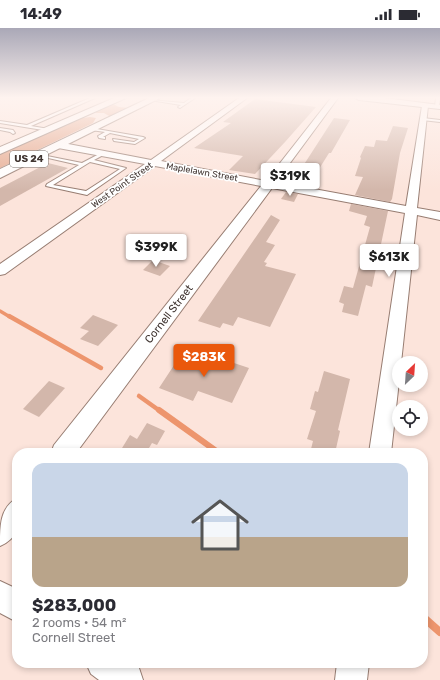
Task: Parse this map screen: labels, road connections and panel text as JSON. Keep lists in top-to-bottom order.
{
  "streets": {
    "main road": ["US 24"],
    "street": ["Maplelawn Street", "West Point Street", "Cornell Street"]
  },
  "crossings": [
    ["US 24", "Maplelawn Street"],
    ["Maplelawn Street", "West Point Street"],
    ["Maplelawn Street", "Cornell Street"]
  ],
  "north": "top right",
  "page": {
    "status": "14:49",
    "price": [
      "$319K",
      "$399K",
      "$613K",
      "$283K"
    ],
    "list": [
      {
        "name": "$283,000",
        "note": "2 rooms · 54 m² · Cornell Street"
      }
    ]
  }
}
